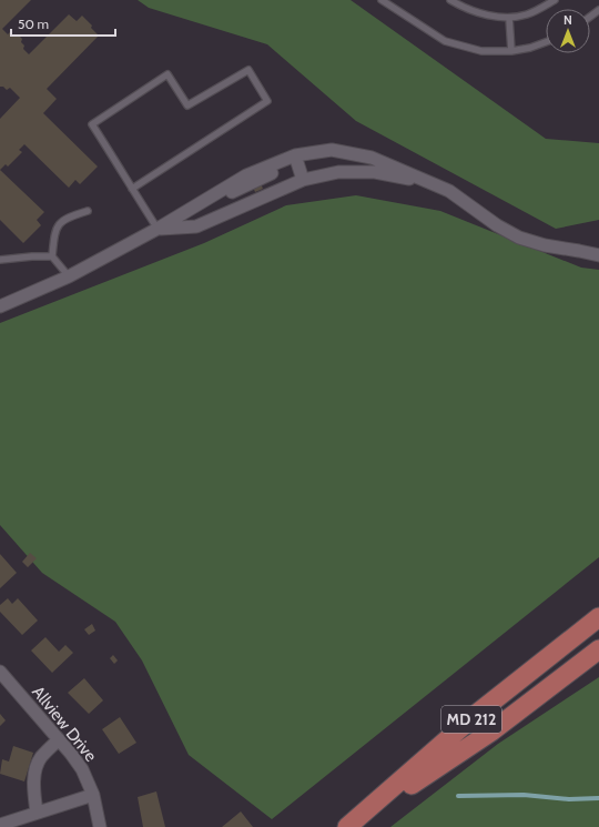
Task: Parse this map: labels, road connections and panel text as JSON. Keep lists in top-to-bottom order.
{
  "streets": {
    "main road": ["MD 212"],
    "street": ["Allview Drive"]
  },
  "scale_bar": "50 m",
  "north": "top"
}
